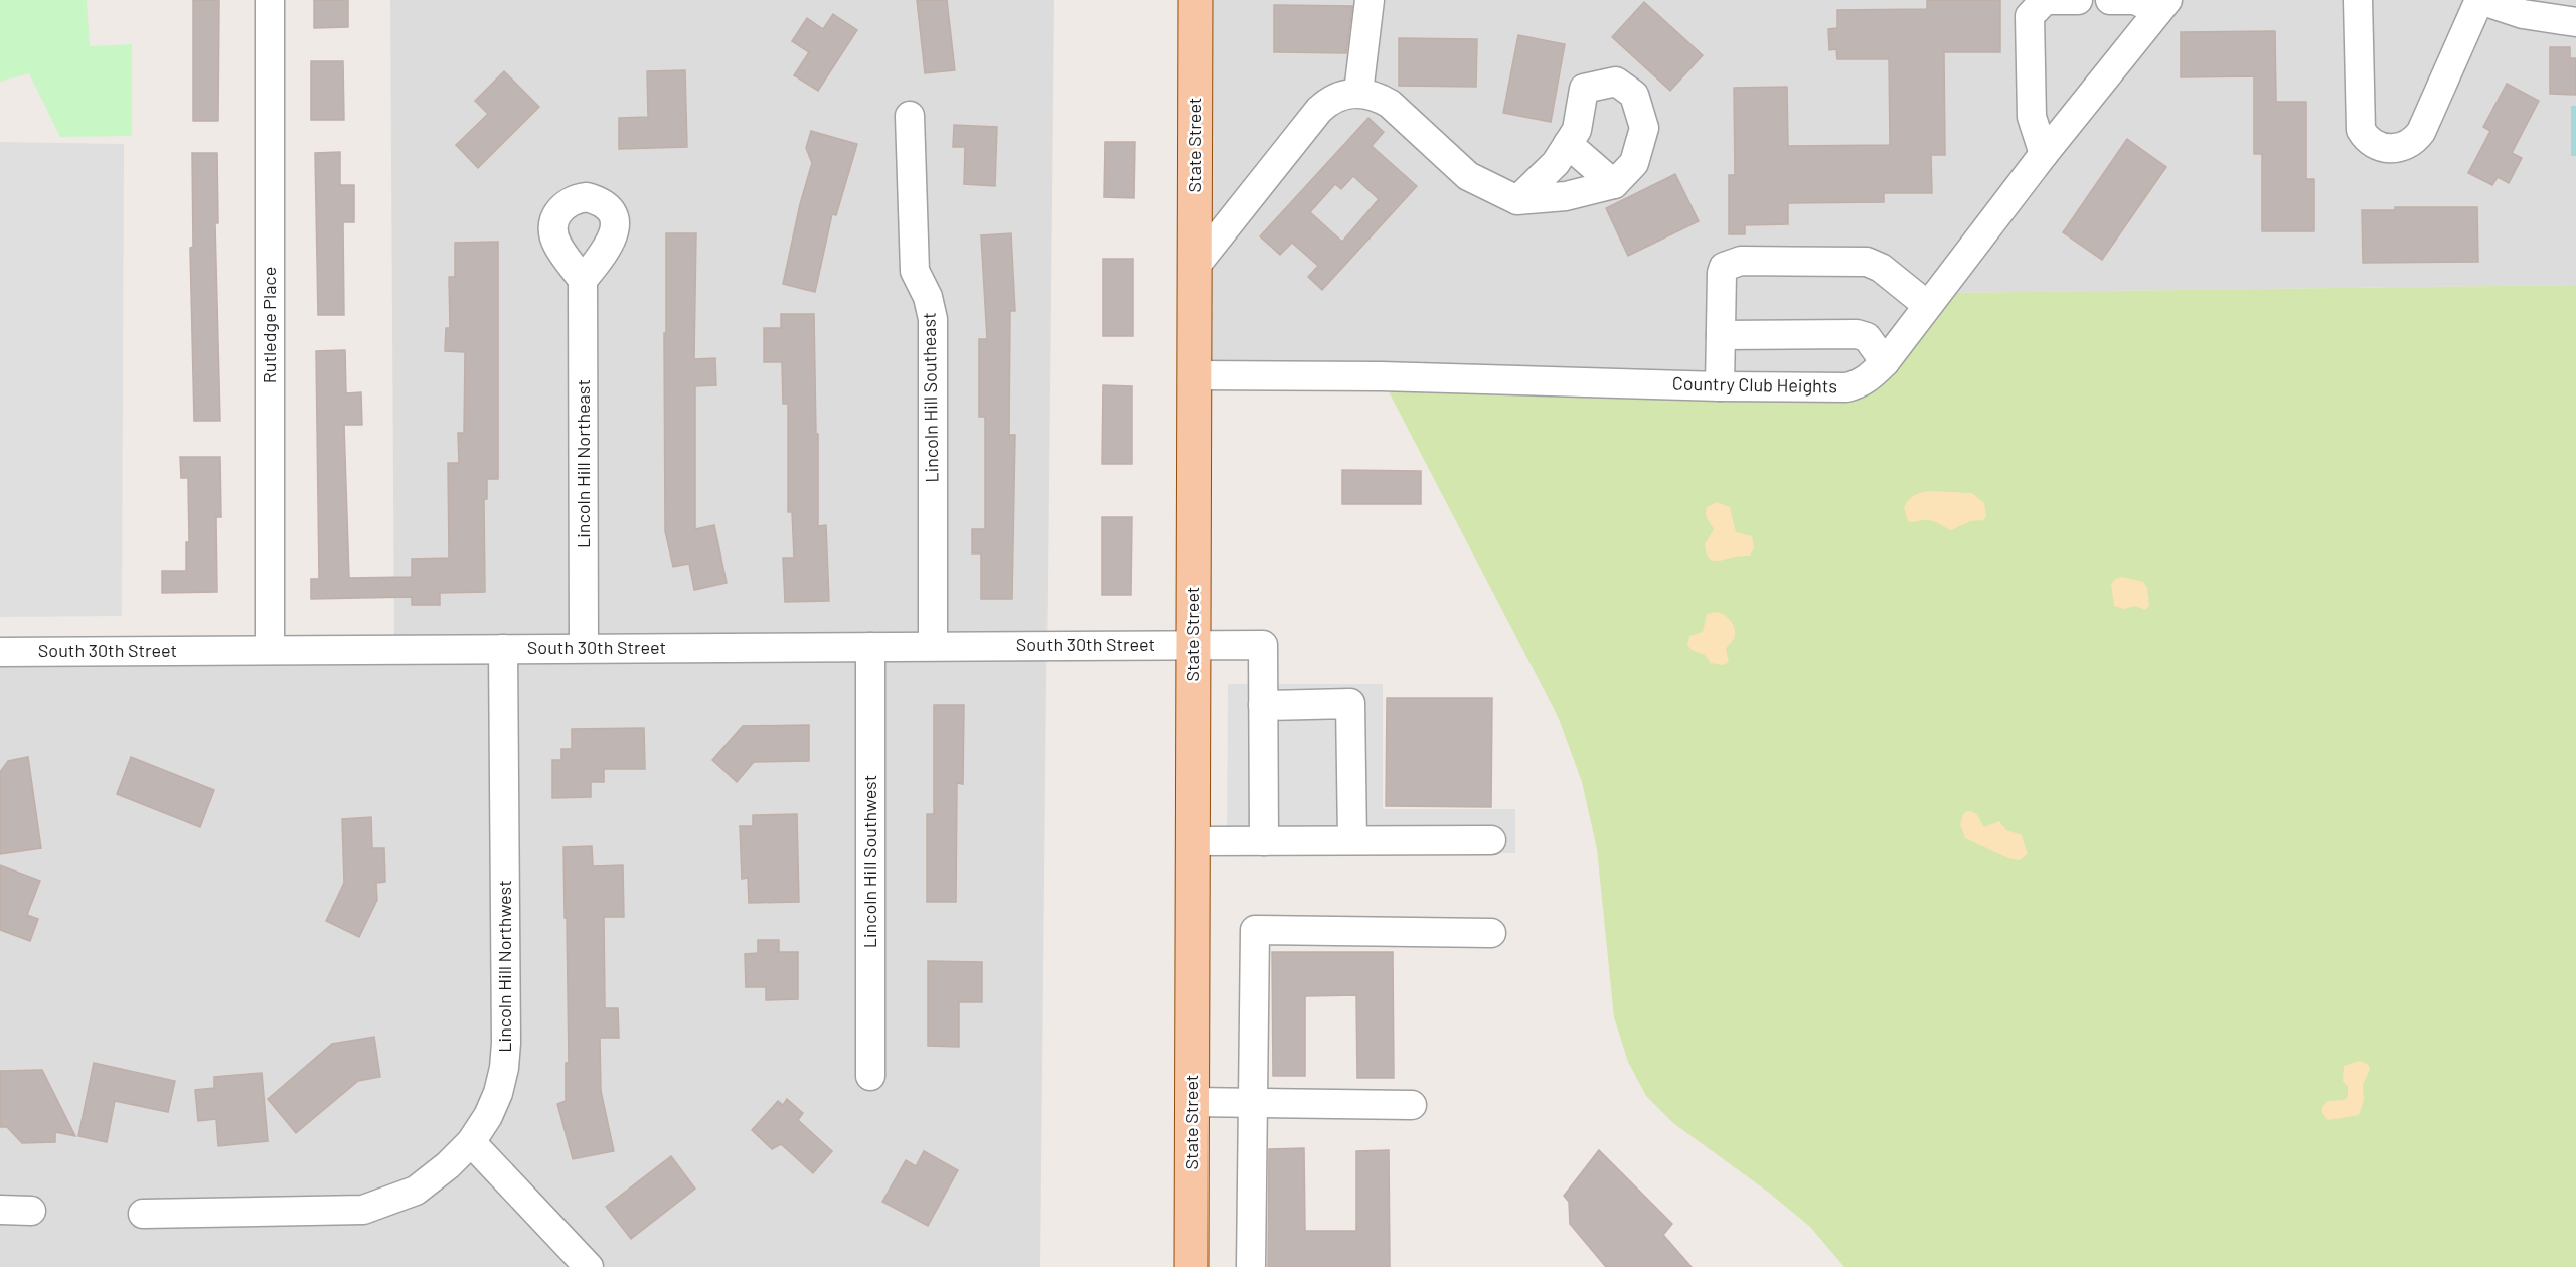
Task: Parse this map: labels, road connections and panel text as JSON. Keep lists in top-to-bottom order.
{
  "streets": {
    "main road": ["State Street"],
    "street": [
      "Rutledge Place",
      "Country Club Heights",
      "Lincoln Hill Southeast",
      "Lincoln Hill Northeast",
      "South 30th Street",
      "Lincoln Hill Southwest",
      "Lincoln Hill Northwest"
    ]
  },
  "crossings": [
    ["State Street", "Country Club Heights"],
    ["State Street", "South 30th Street"],
    ["Rutledge Place", "South 30th Street"],
    ["Lincoln Hill Southeast", "South 30th Street"],
    ["Lincoln Hill Northeast", "South 30th Street"],
    ["South 30th Street", "Lincoln Hill Southwest"],
    ["South 30th Street", "Lincoln Hill Northwest"]
  ]
}
